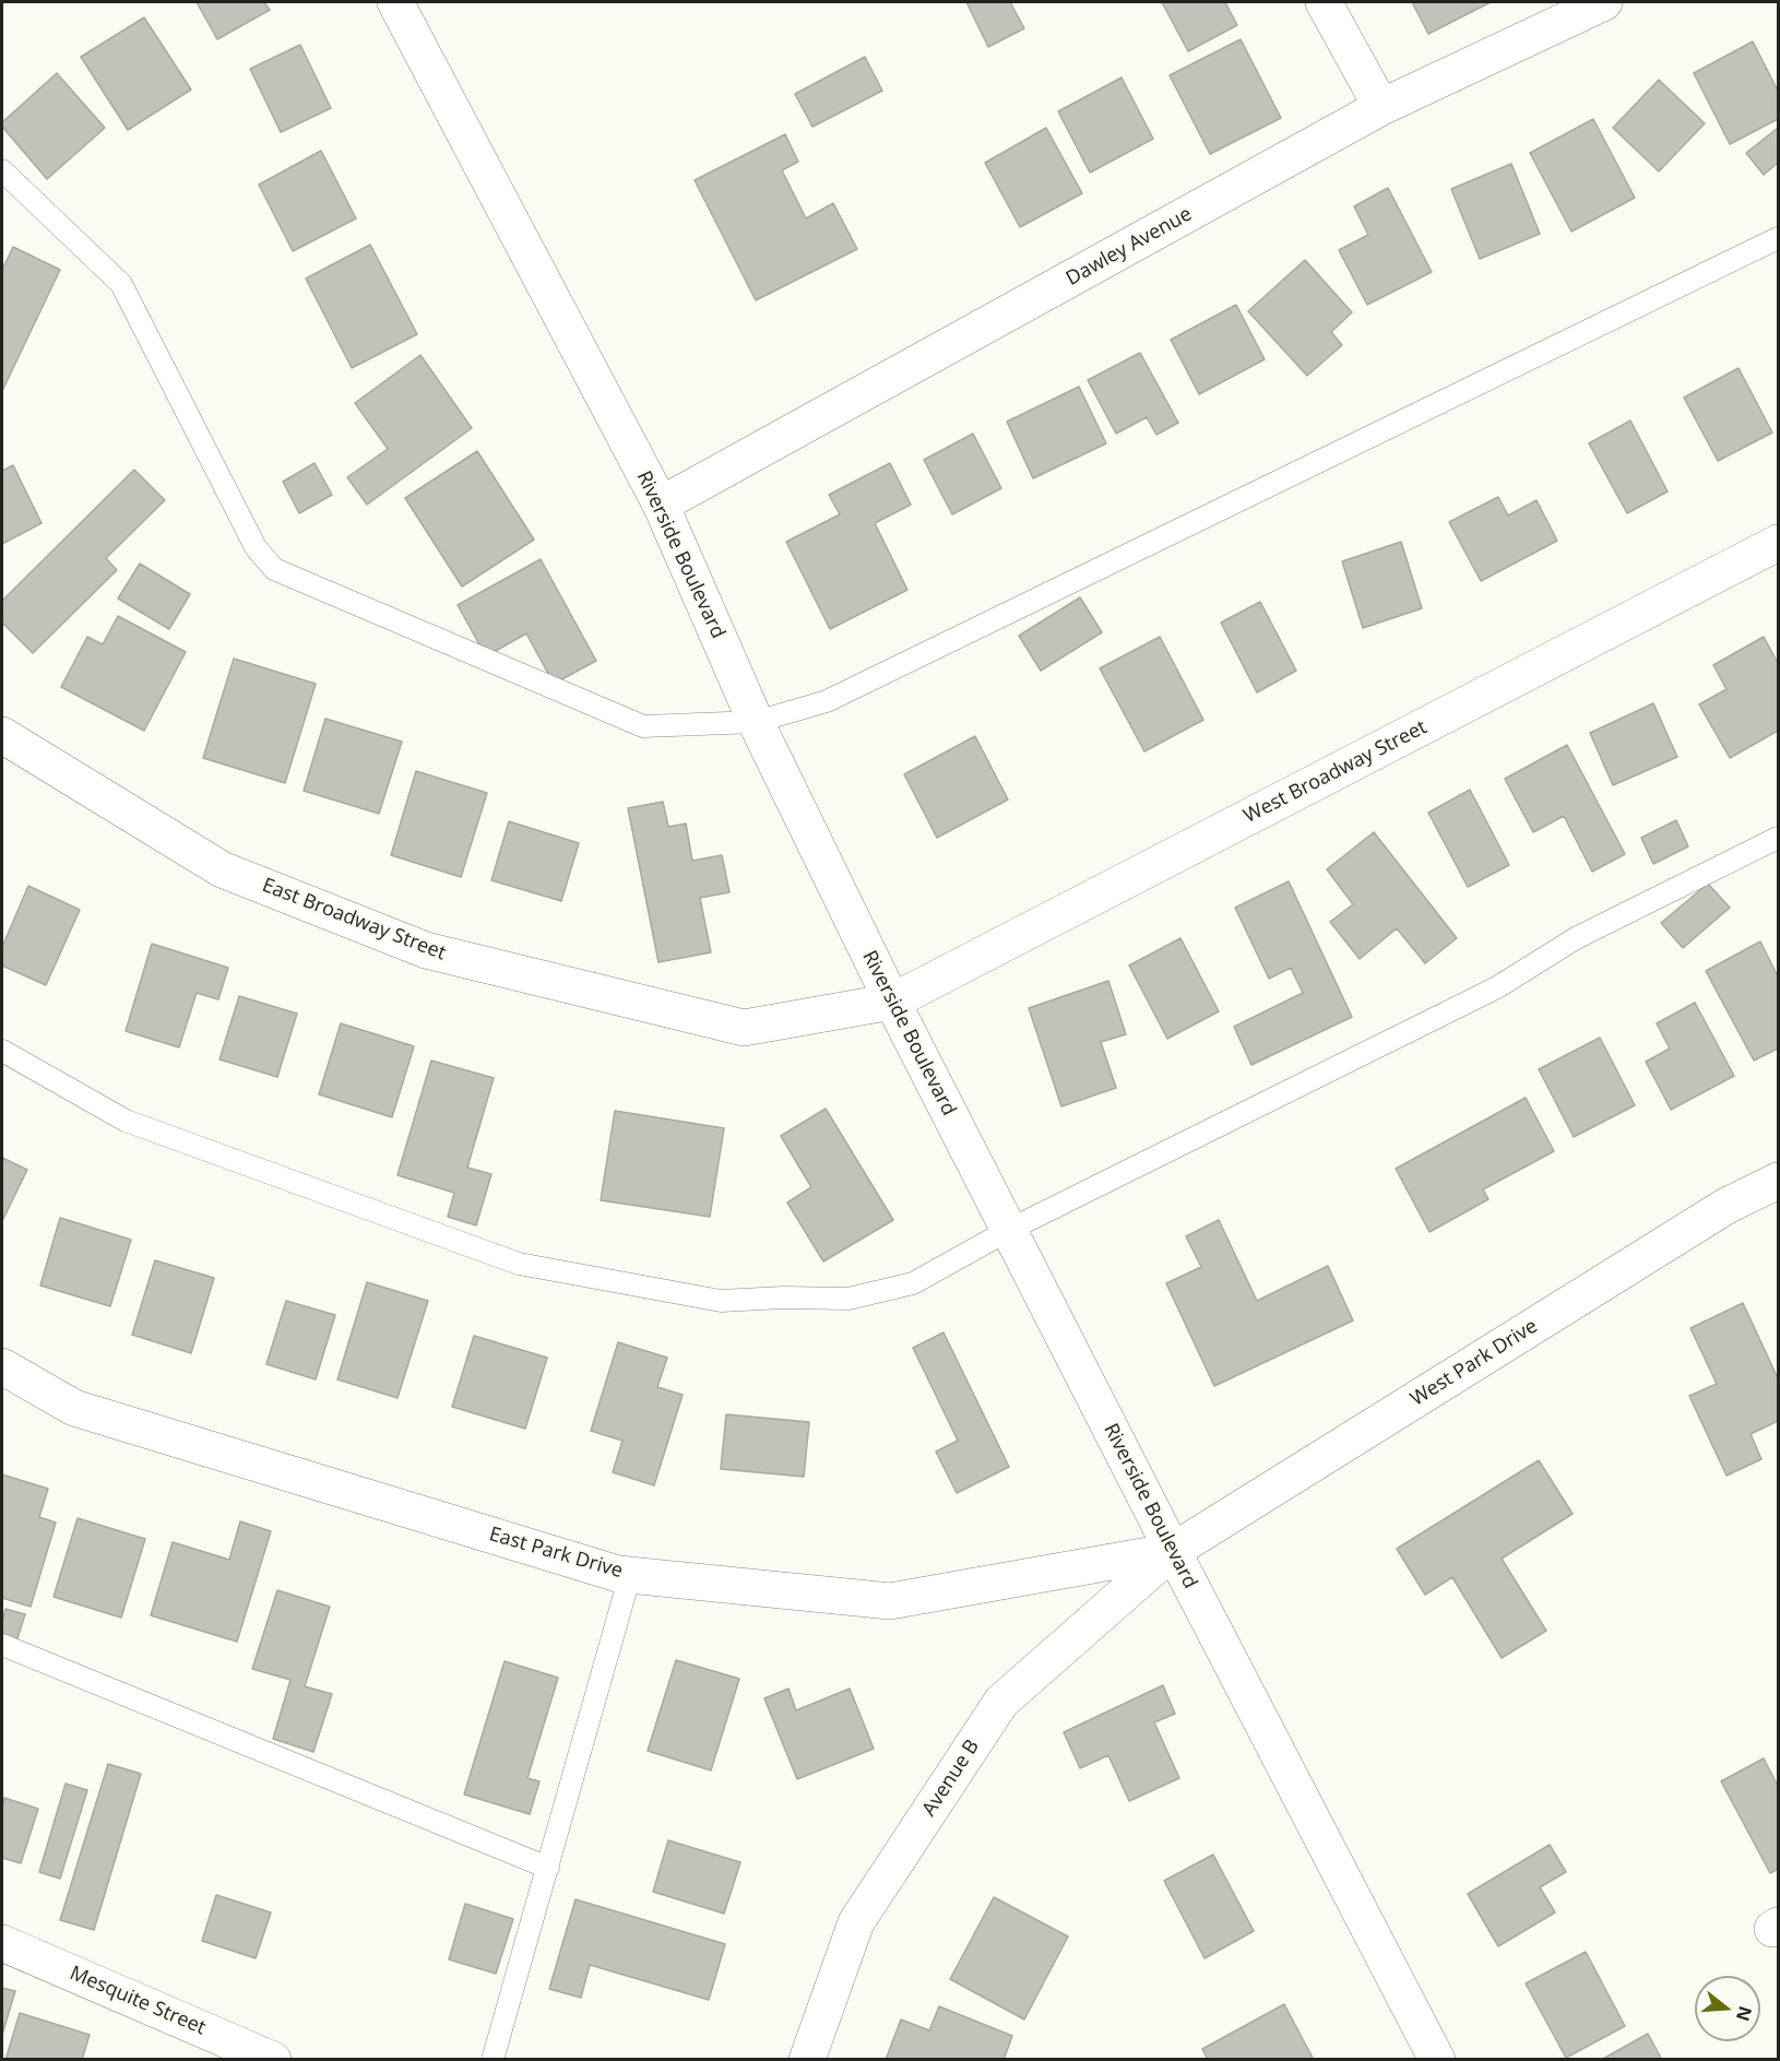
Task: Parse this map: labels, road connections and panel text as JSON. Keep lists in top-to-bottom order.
{
  "streets": {
    "street": [
      "Dawley Avenue",
      "Riverside Boulevard",
      "West Broadway Street",
      "East Broadway Street",
      "West Park Drive",
      "East Park Drive",
      "Avenue B",
      "Mesquite Street"
    ]
  },
  "crossings": [
    ["Dawley Avenue", "Riverside Boulevard"],
    ["Riverside Boulevard", "West Broadway Street"],
    ["Riverside Boulevard", "East Broadway Street"],
    ["Riverside Boulevard", "West Park Drive"],
    ["Riverside Boulevard", "East Park Drive"],
    ["Riverside Boulevard", "Avenue B"],
    ["West Broadway Street", "East Broadway Street"],
    ["West Park Drive", "East Park Drive"],
    ["West Park Drive", "Avenue B"],
    ["East Park Drive", "Avenue B"]
  ],
  "north": "right"
}
